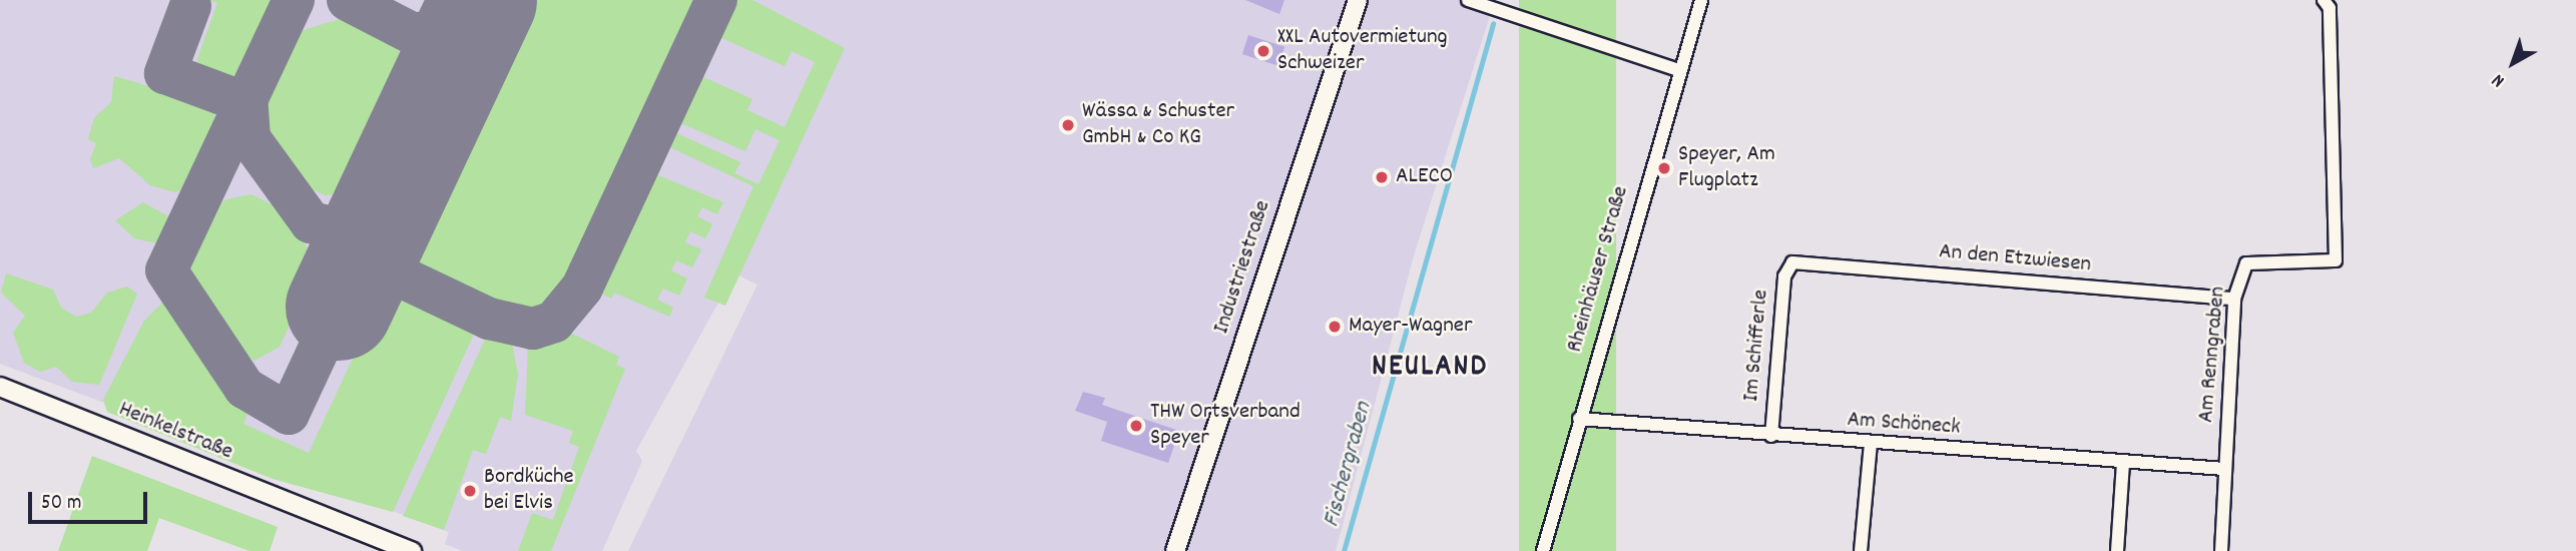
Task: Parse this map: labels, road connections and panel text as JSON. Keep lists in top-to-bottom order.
{
  "streets": {
    "street": [
      "An den Etzwiesen",
      "Industriestraße",
      "Rheinhäuser Straße",
      "Im Schifferle",
      "Am Renngraben",
      "Am Schöneck",
      "Heinkelstraße"
    ]
  },
  "crossings": [
    ["An den Etzwiesen", "Im Schifferle"],
    ["An den Etzwiesen", "Am Renngraben"],
    ["Rheinhäuser Straße", "Am Schöneck"],
    ["Im Schifferle", "Am Schöneck"],
    ["Am Renngraben", "Am Schöneck"]
  ],
  "districts": ["NEULAND"],
  "water": ["Fischergraben"],
  "places": [
    "XXL Autovermietung Schweizer",
    "Wässa & Schuster GmbH & Co KG",
    "Speyer, Am Flugplatz",
    "ALECO",
    "Mayer-Wagner",
    "THW Ortsverband Speyer",
    "Bordküche bei Elvis"
  ],
  "scale_bar": "50 m",
  "north": "bottom left"
}
